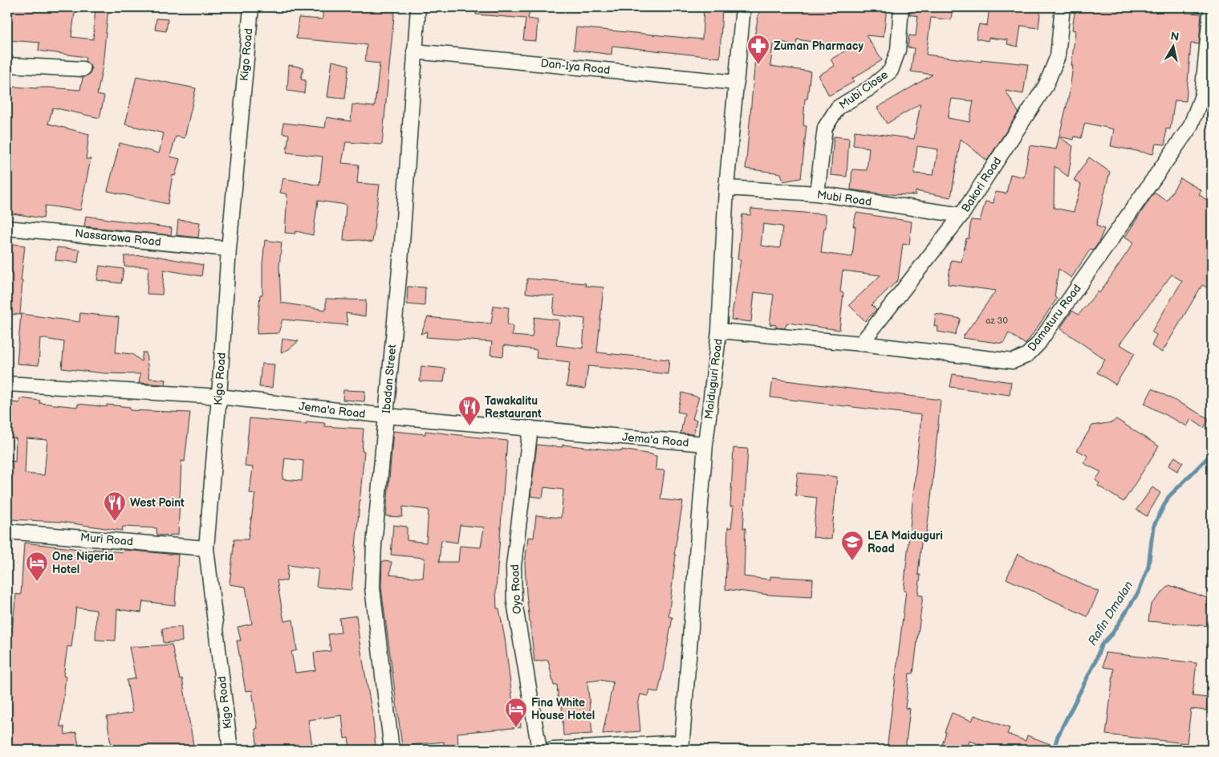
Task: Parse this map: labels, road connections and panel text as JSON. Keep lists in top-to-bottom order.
{
  "streets": {
    "street": [
      "Kigo Road",
      "Dan-Iya Road",
      "Mubi Close",
      "Bakori Road",
      "Mubi Road",
      "Nassarawa Road",
      "Damaturu Road",
      "Ibadan Street",
      "Maiduguri Road",
      "Jema'a Road",
      "Muri Road",
      "Oyo Road"
    ]
  },
  "crossings": [
    ["Kigo Road", "Nassarawa Road"],
    ["Kigo Road", "Jema'a Road"],
    ["Kigo Road", "Muri Road"],
    ["Dan-Iya Road", "Ibadan Street"],
    ["Dan-Iya Road", "Maiduguri Road"],
    ["Mubi Close", "Mubi Road"],
    ["Bakori Road", "Mubi Road"],
    ["Bakori Road", "Damaturu Road"],
    ["Mubi Road", "Maiduguri Road"],
    ["Damaturu Road", "Maiduguri Road"],
    ["Ibadan Street", "Jema'a Road"],
    ["Maiduguri Road", "Jema'a Road"],
    ["Jema'a Road", "Oyo Road"]
  ],
  "water": ["Rafin Dmalan"],
  "places": {
    "pharmacy": ["Zuman Pharmacy"],
    "restaurant": ["Tawakalitu Restaurant", "West Point"],
    "school or university": ["LEA Maiduguri Road"],
    "hotel": ["One Nigeria Hotel", "Fina White House Hotel"]
  },
  "house_numbers": ["az 30"],
  "north": "top"
}
